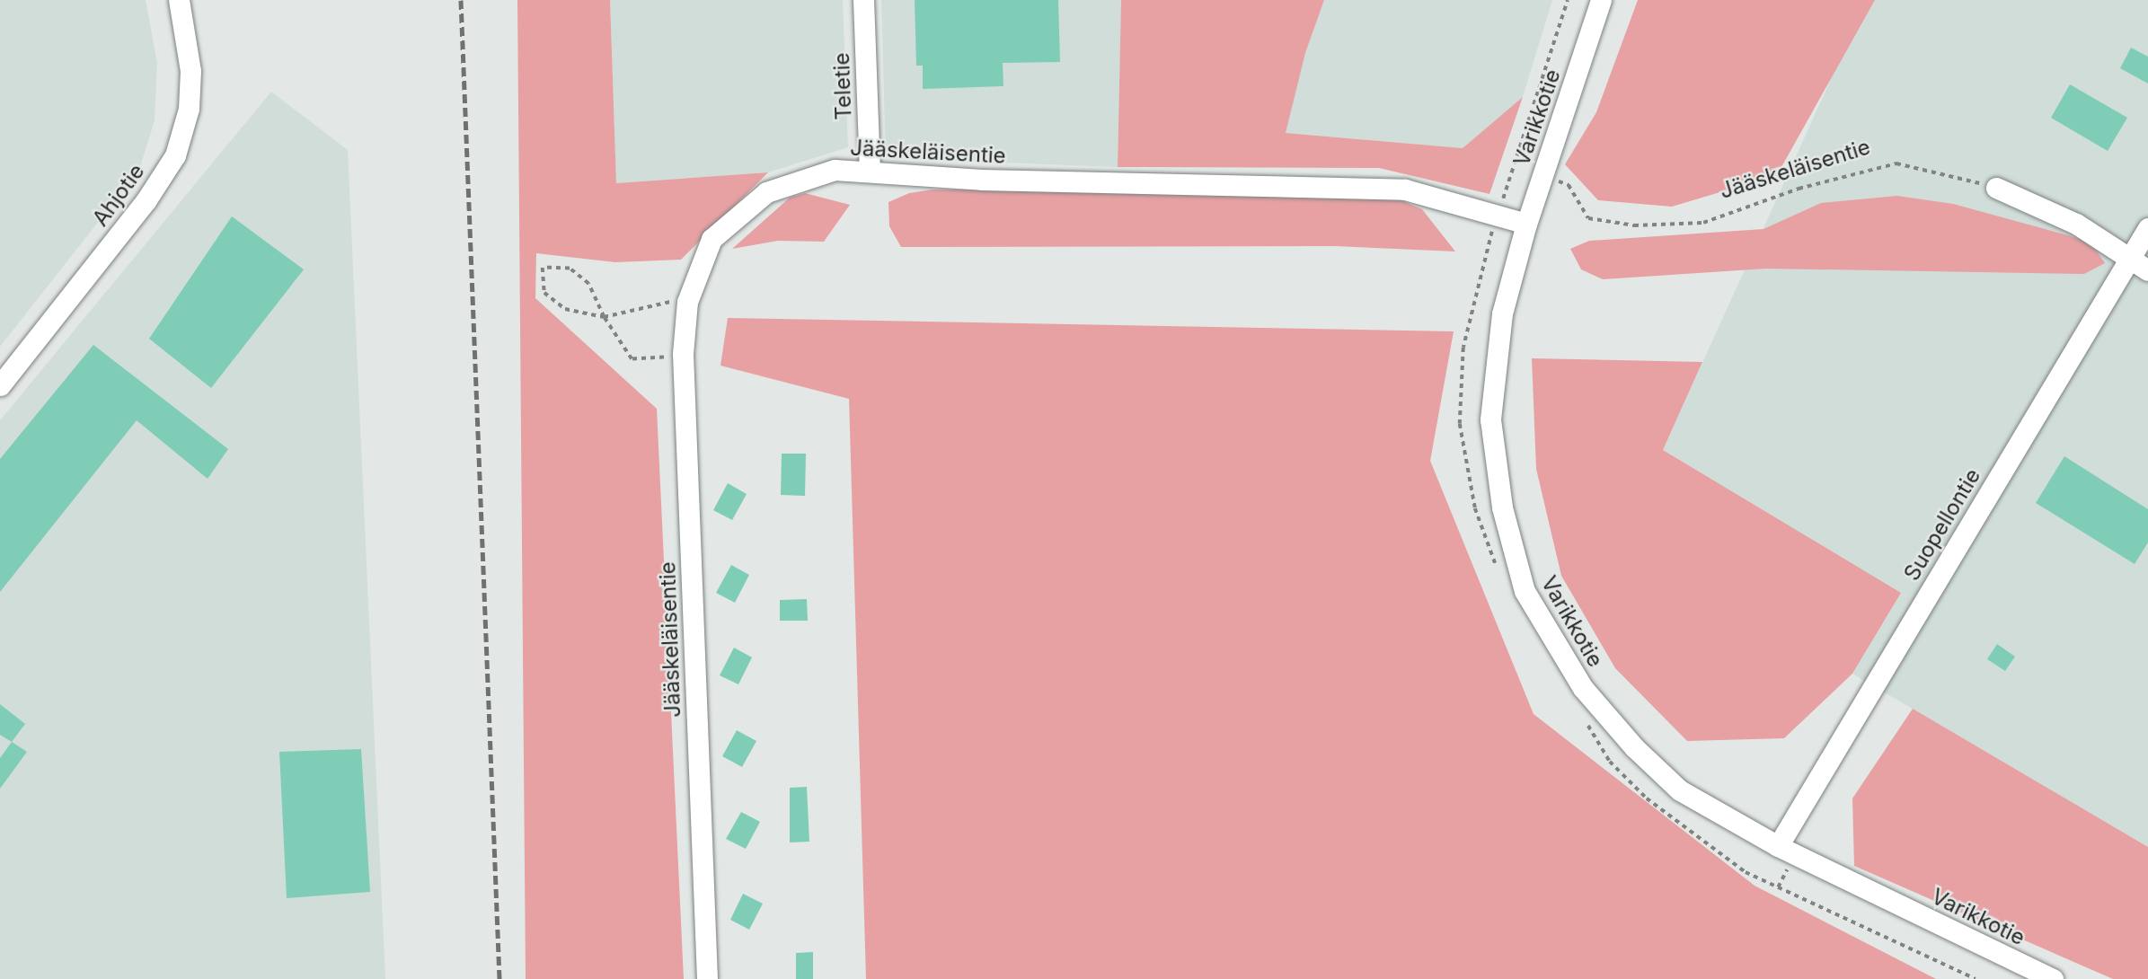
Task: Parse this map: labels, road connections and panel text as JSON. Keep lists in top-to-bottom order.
{
  "streets": {
    "street": [
      "Teletie",
      "Varikkotie",
      "Jääskeläisentie",
      "Ahjotie",
      "Suopellontie"
    ]
  },
  "crossings": [
    ["Teletie", "Jääskeläisentie"],
    ["Varikkotie", "Jääskeläisentie"],
    ["Varikkotie", "Suopellontie"]
  ]
}
